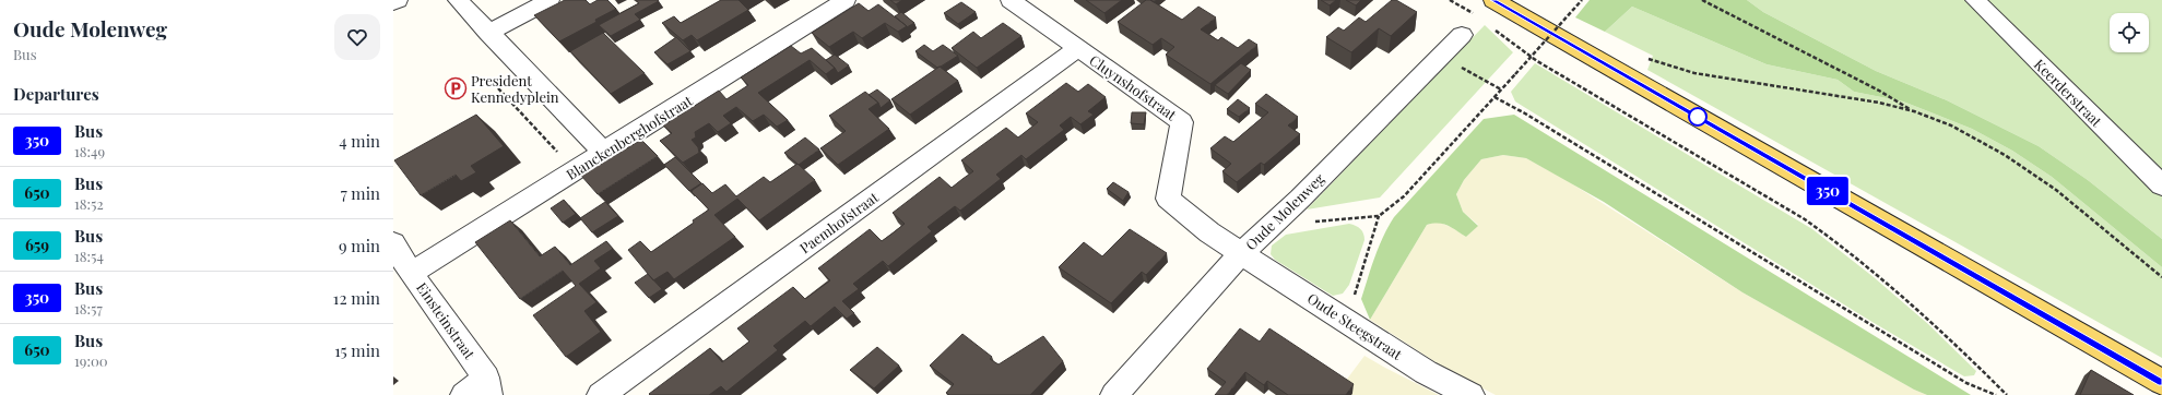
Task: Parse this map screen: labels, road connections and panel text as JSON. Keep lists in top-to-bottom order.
{
  "streets": {
    "street": [
      "Cluynshofstraat",
      "Keerderstraat",
      "Blanckenberghofstraat",
      "Oude Molenweg",
      "Paemhofstraat",
      "Einsteinstraat",
      "Oude Steegstraat"
    ]
  },
  "crossings": [
    ["Cluynshofstraat", "Oude Molenweg"],
    ["Cluynshofstraat", "Paemhofstraat"],
    ["Cluynshofstraat", "Oude Steegstraat"],
    ["Blanckenberghofstraat", "Einsteinstraat"],
    ["Oude Molenweg", "Oude Steegstraat"]
  ],
  "places": {
    "parking": ["President Kennedyplein"]
  },
  "lines": ["bus line 350"],
  "page": {
    "heading": [
      ["Oude Molenweg", "Bus"],
      "Departures"
    ],
    "on_map": "350",
    "list": [
      {
        "mark": "350",
        "name": "Bus",
        "note": "18:49",
        "value": "4 min"
      },
      {
        "mark": "650",
        "name": "Bus",
        "note": "18:52",
        "value": "7 min"
      },
      {
        "mark": "659",
        "name": "Bus",
        "note": "18:54",
        "value": "9 min"
      },
      {
        "mark": "350",
        "name": "Bus",
        "note": "18:57",
        "value": "12 min"
      },
      {
        "mark": "650",
        "name": "Bus",
        "note": "19:00",
        "value": "15 min"
      }
    ]
  }
}
